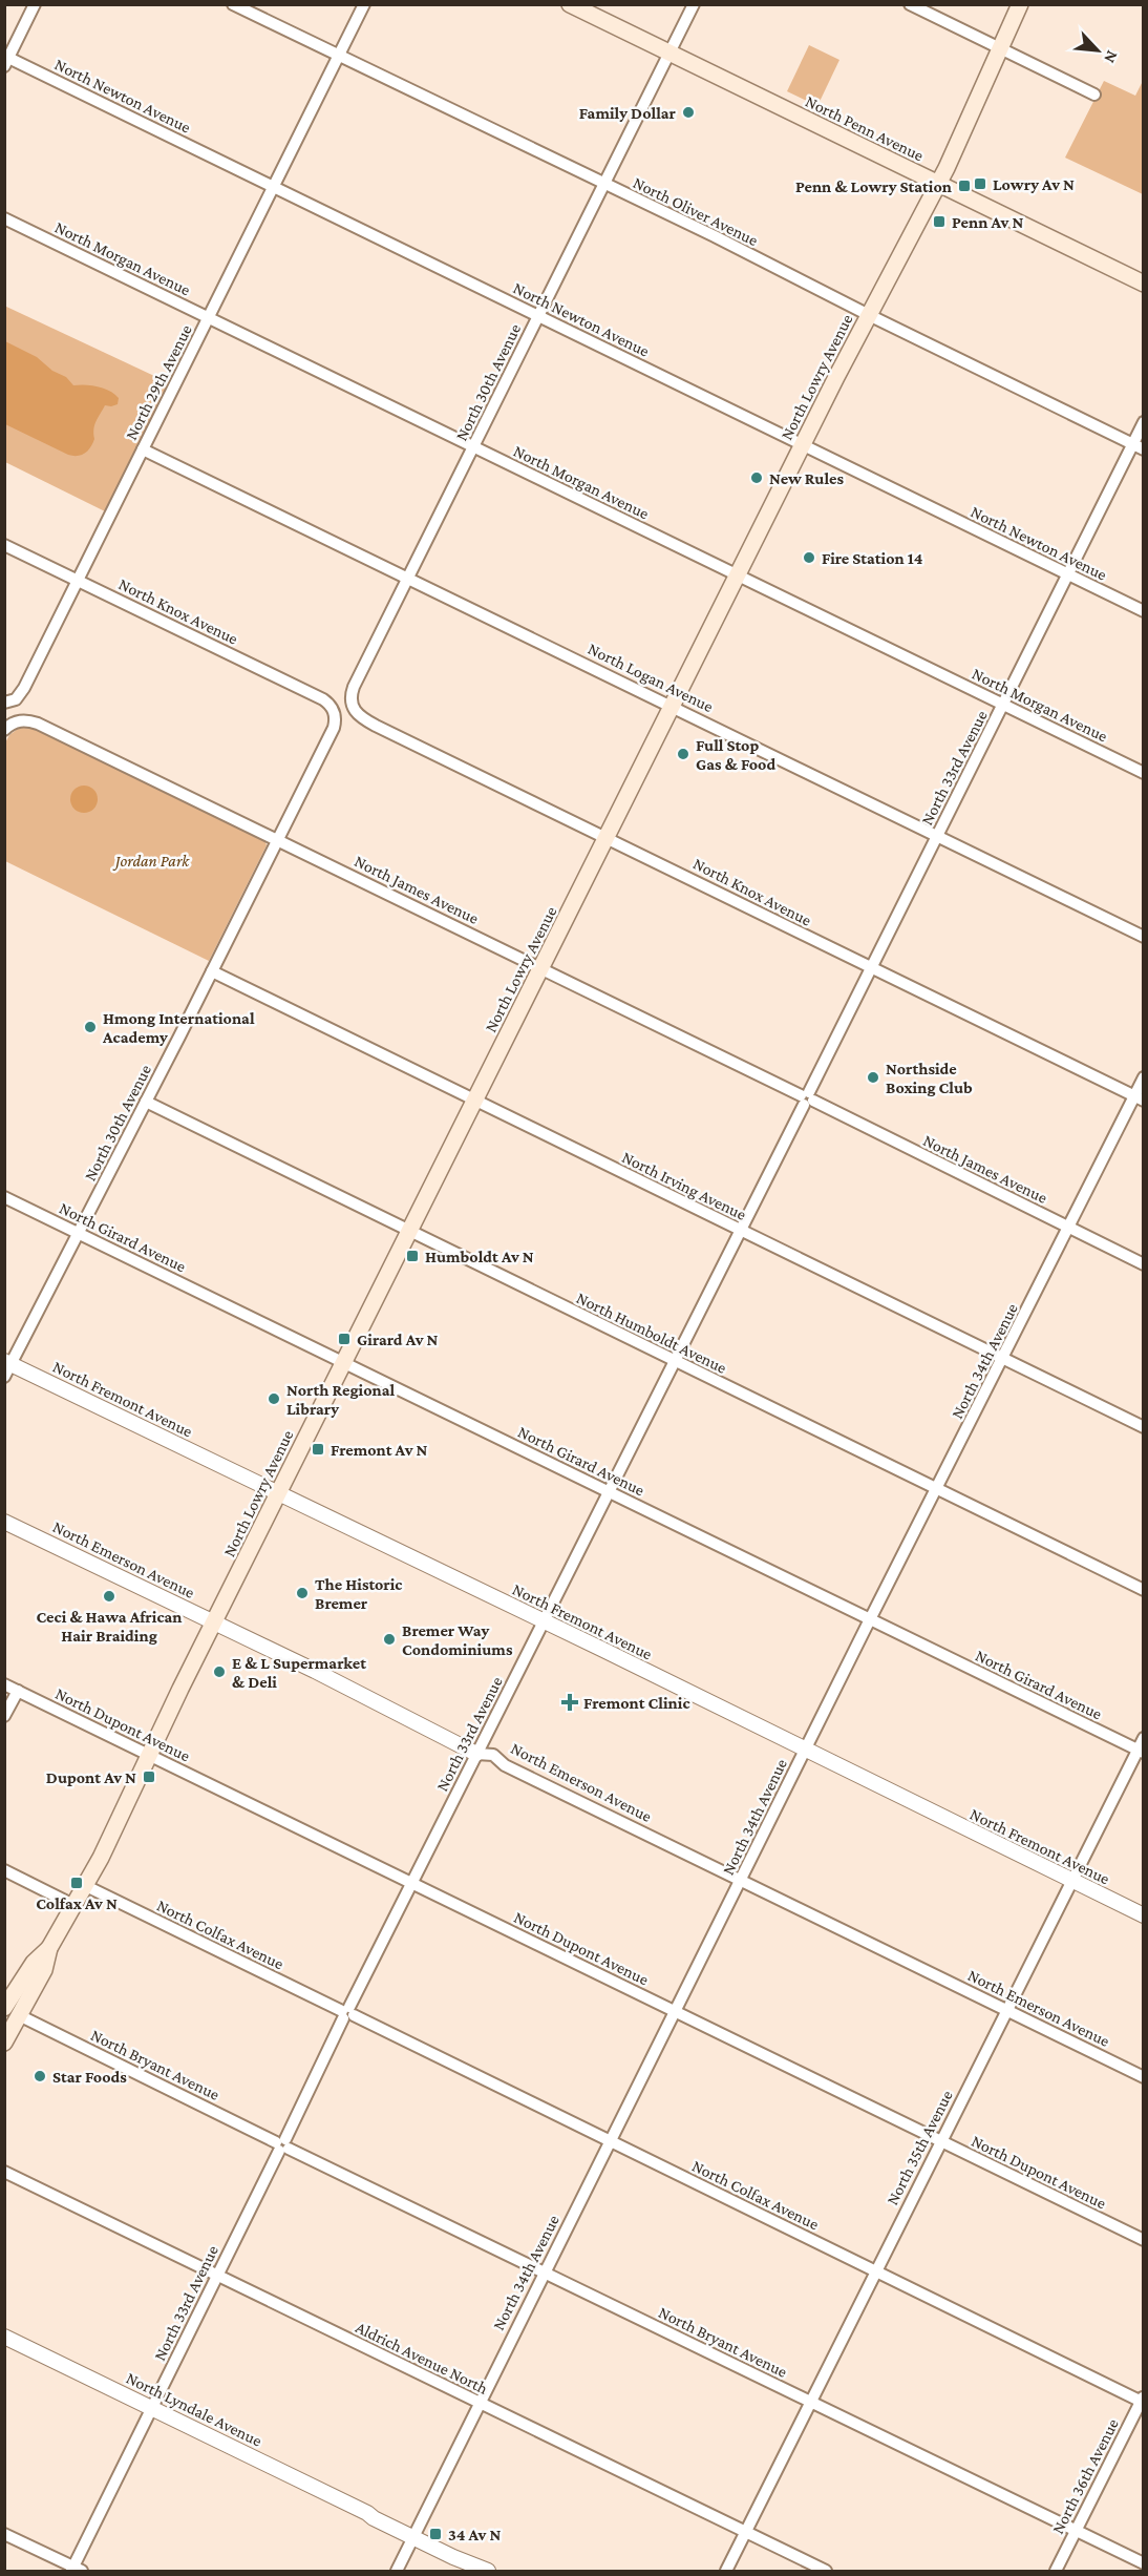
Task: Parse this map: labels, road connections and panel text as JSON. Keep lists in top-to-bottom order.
{
  "streets": {
    "main road": ["North Penn Avenue", "North Lowry Avenue"],
    "street": [
      "North Newton Avenue",
      "North Oliver Avenue",
      "North Morgan Avenue",
      "North 29th Avenue",
      "North 30th Avenue",
      "North Knox Avenue",
      "North Logan Avenue",
      "North 33rd Avenue",
      "North James Avenue",
      "North Irving Avenue",
      "North Girard Avenue",
      "North Humboldt Avenue",
      "North 34th Avenue",
      "North Fremont Avenue",
      "North Emerson Avenue",
      "North Dupont Avenue",
      "North Colfax Avenue",
      "North Bryant Avenue",
      "North 35th Avenue",
      "Aldrich Avenue North",
      "North Lyndale Avenue",
      "North 36th Avenue"
    ]
  },
  "crossings": [
    ["North Newton Avenue", "North Lowry Avenue"],
    ["North Newton Avenue", "North 29th Avenue"],
    ["North Newton Avenue", "North 30th Avenue"],
    ["North Newton Avenue", "North 33rd Avenue"],
    ["North Penn Avenue", "North Lowry Avenue"],
    ["North Penn Avenue", "North 30th Avenue"],
    ["North Oliver Avenue", "North Lowry Avenue"],
    ["North Oliver Avenue", "North 29th Avenue"],
    ["North Oliver Avenue", "North 30th Avenue"],
    ["North Oliver Avenue", "North 33rd Avenue"],
    ["North Morgan Avenue", "North Lowry Avenue"],
    ["North Morgan Avenue", "North 29th Avenue"],
    ["North Morgan Avenue", "North 30th Avenue"],
    ["North Morgan Avenue", "North 33rd Avenue"],
    ["North Lowry Avenue", "North Knox Avenue"],
    ["North Lowry Avenue", "North Logan Avenue"],
    ["North Lowry Avenue", "North James Avenue"],
    ["North Lowry Avenue", "North Irving Avenue"],
    ["North Lowry Avenue", "North Girard Avenue"],
    ["North Lowry Avenue", "North Humboldt Avenue"],
    ["North Lowry Avenue", "North Fremont Avenue"],
    ["North Lowry Avenue", "North Emerson Avenue"],
    ["North Lowry Avenue", "North Dupont Avenue"],
    ["North Lowry Avenue", "North Colfax Avenue"],
    ["North Lowry Avenue", "North Bryant Avenue"],
    ["North 29th Avenue", "North Knox Avenue"],
    ["North 29th Avenue", "North Logan Avenue"],
    ["North 30th Avenue", "North Knox Avenue"],
    ["North 30th Avenue", "North Logan Avenue"],
    ["North 30th Avenue", "North James Avenue"],
    ["North 30th Avenue", "North Irving Avenue"],
    ["North 30th Avenue", "North Girard Avenue"],
    ["North 30th Avenue", "North Humboldt Avenue"],
    ["North 30th Avenue", "North Fremont Avenue"],
    ["North Knox Avenue", "North 33rd Avenue"],
    ["North Knox Avenue", "North 34th Avenue"],
    ["North Logan Avenue", "North 33rd Avenue"],
    ["North 33rd Avenue", "North James Avenue"],
    ["North 33rd Avenue", "North Irving Avenue"],
    ["North 33rd Avenue", "North Girard Avenue"],
    ["North 33rd Avenue", "North Humboldt Avenue"],
    ["North 33rd Avenue", "North Fremont Avenue"],
    ["North 33rd Avenue", "North Emerson Avenue"],
    ["North 33rd Avenue", "North Dupont Avenue"],
    ["North 33rd Avenue", "North Colfax Avenue"],
    ["North 33rd Avenue", "North Bryant Avenue"],
    ["North 33rd Avenue", "Aldrich Avenue North"],
    ["North 33rd Avenue", "North Lyndale Avenue"],
    ["North James Avenue", "North 34th Avenue"],
    ["North Irving Avenue", "North 34th Avenue"],
    ["North Girard Avenue", "North 34th Avenue"],
    ["North Girard Avenue", "North 35th Avenue"],
    ["North Humboldt Avenue", "North 34th Avenue"],
    ["North 34th Avenue", "North Fremont Avenue"],
    ["North 34th Avenue", "North Emerson Avenue"],
    ["North 34th Avenue", "North Dupont Avenue"],
    ["North 34th Avenue", "North Colfax Avenue"],
    ["North 34th Avenue", "North Bryant Avenue"],
    ["North 34th Avenue", "Aldrich Avenue North"],
    ["North 34th Avenue", "North Lyndale Avenue"],
    ["North Fremont Avenue", "North 35th Avenue"],
    ["North Emerson Avenue", "North 35th Avenue"],
    ["North Dupont Avenue", "North 35th Avenue"],
    ["North Colfax Avenue", "North 35th Avenue"],
    ["North Colfax Avenue", "North 36th Avenue"],
    ["North Bryant Avenue", "North 35th Avenue"],
    ["North Bryant Avenue", "North 36th Avenue"],
    ["North 35th Avenue", "Aldrich Avenue North"]
  ],
  "parks": ["Jordan Park"],
  "places": {
    "other": [
      "Family Dollar",
      "New Rules",
      "Fire Station 14",
      "Full Stop Gas & Food",
      "Hmong International Academy",
      "Northside Boxing Club",
      "North Regional Library",
      "The Historic Bremer",
      "Ceci & Hawa African Hair Braiding",
      "Bremer Way Condominiums",
      "E & L Supermarket & Deli",
      "Star Foods"
    ],
    "transit": [
      "Lowry Av N",
      "Penn & Lowry Station",
      "Penn Av N",
      "Humboldt Av N",
      "Girard Av N",
      "Fremont Av N",
      "Dupont Av N",
      "Colfax Av N",
      "34 Av N"
    ],
    "health": ["Fremont Clinic"]
  },
  "north": "bottom right"
}
